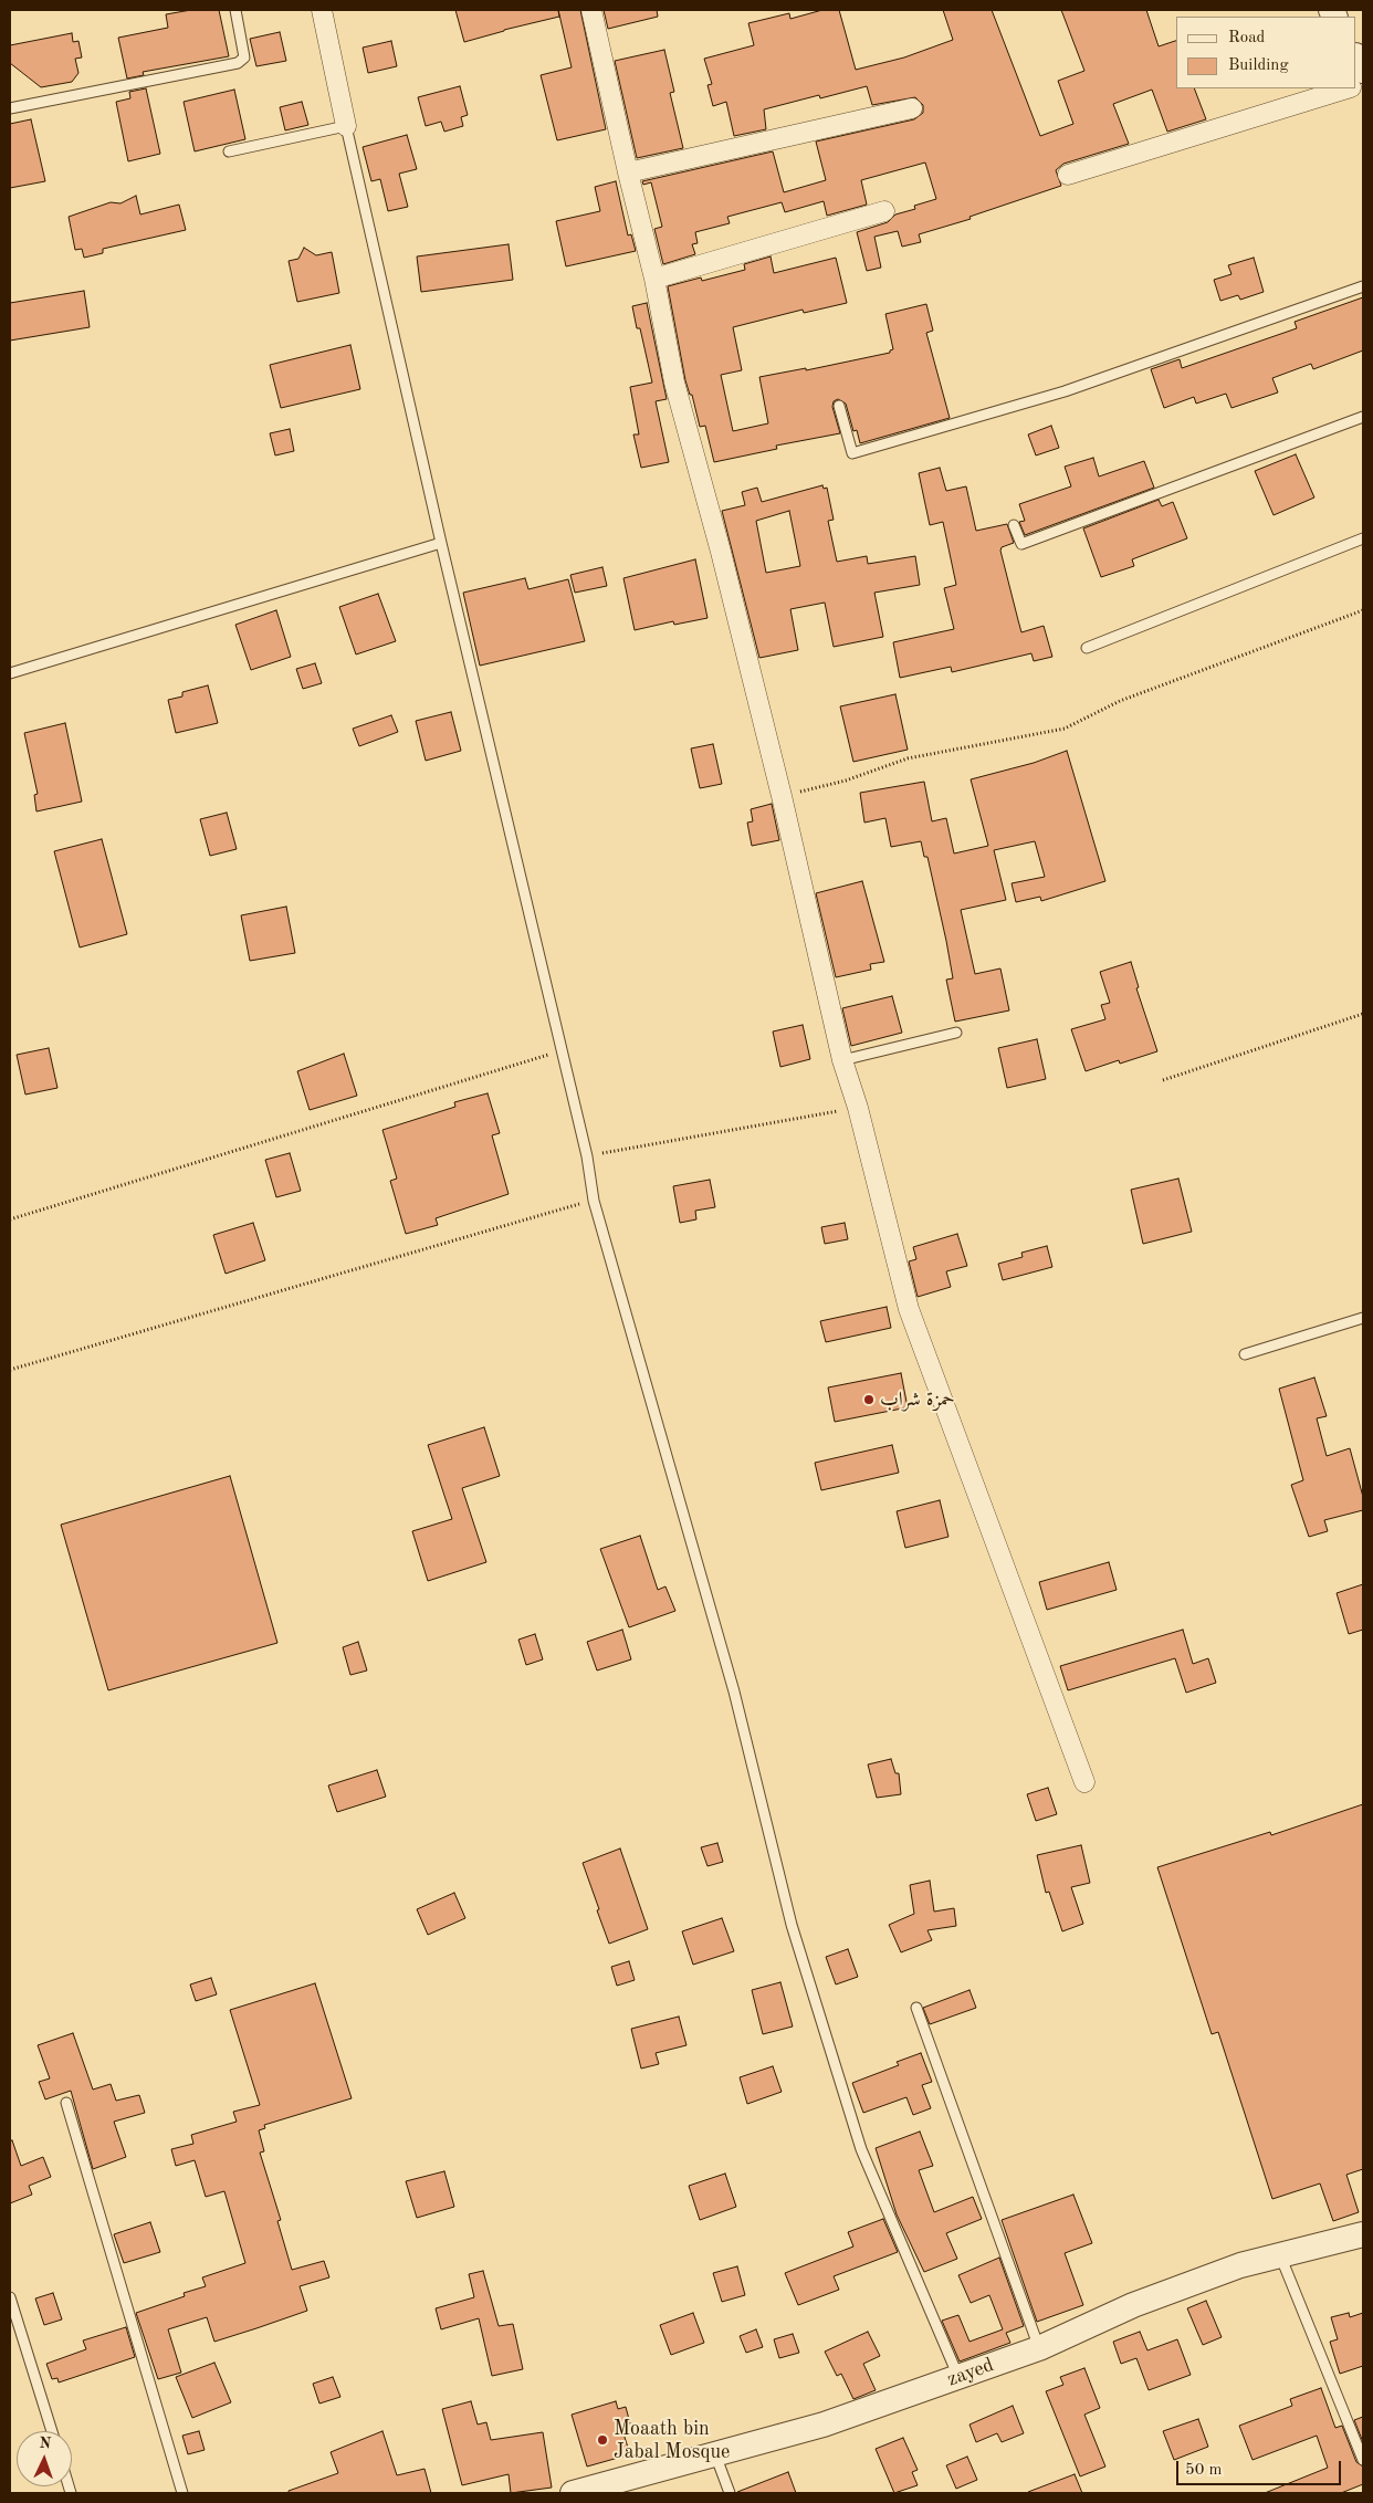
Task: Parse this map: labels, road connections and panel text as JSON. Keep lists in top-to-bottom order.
{
  "streets": {
    "street": ["zayed"]
  },
  "places": ["حمزة شراب", "Moaath bin Jabal Mosque"],
  "legend": ["Road", "Building"],
  "scale_bar": "50 m",
  "north": "top"
}
